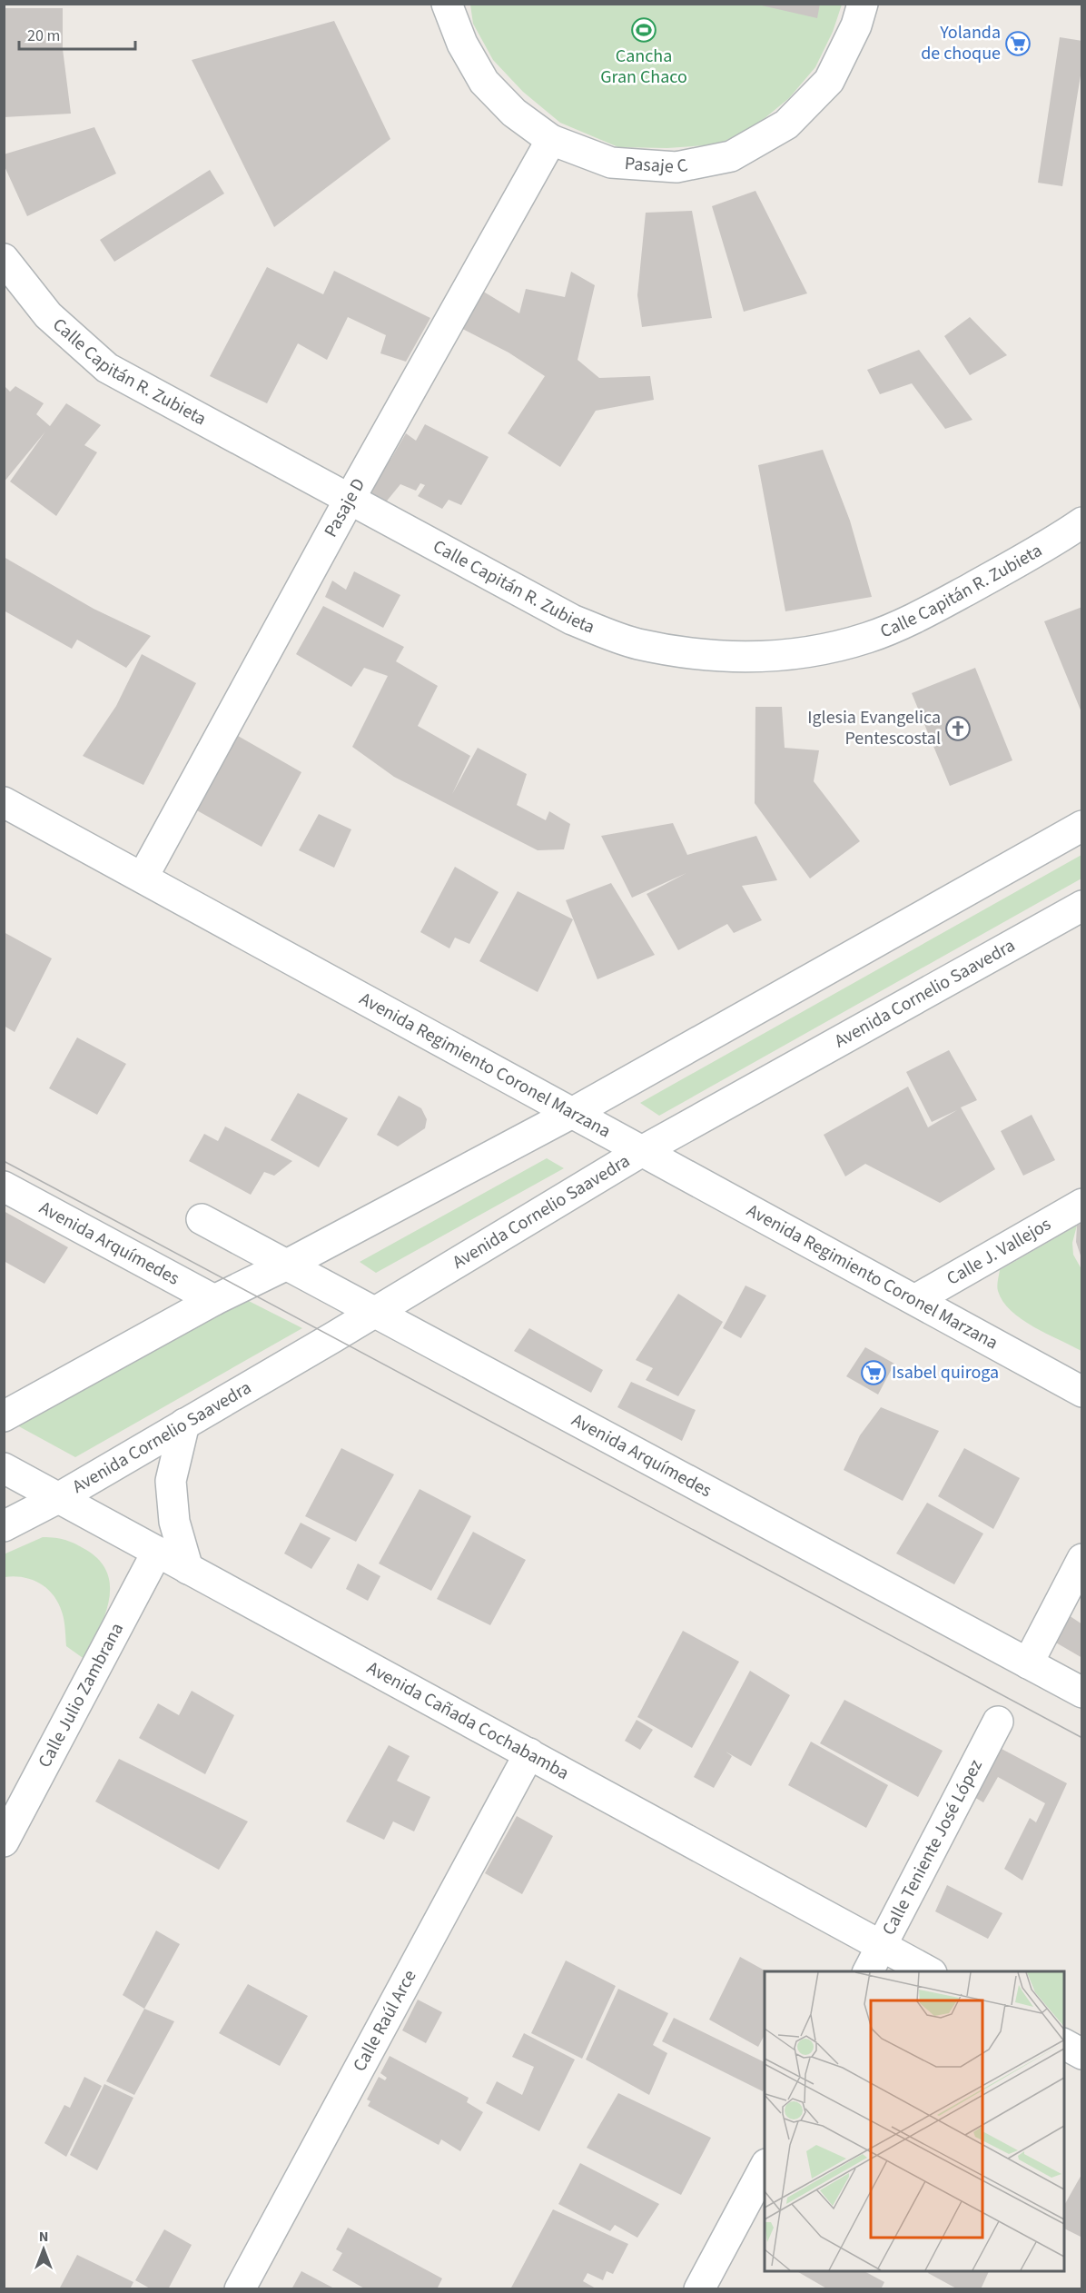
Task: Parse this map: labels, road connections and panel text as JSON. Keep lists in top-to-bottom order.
{
  "streets": {
    "street": [
      "Pasaje C",
      "Calle Capitán R. Zubieta",
      "Pasaje D",
      "Avenida Cornelio Saavedra",
      "Avenida Regimiento Coronel Marzana",
      "Avenida Arquímedes",
      "Calle J. Vallejos",
      "Calle Julio Zambrana",
      "Avenida Cañada Cochabamba",
      "Calle Teniente José López",
      "Calle Raúl Arce"
    ]
  },
  "crossings": [
    ["Pasaje C", "Pasaje D"],
    ["Calle Capitán R. Zubieta", "Pasaje D"],
    ["Pasaje D", "Avenida Regimiento Coronel Marzana"],
    ["Avenida Cornelio Saavedra", "Avenida Regimiento Coronel Marzana"],
    ["Avenida Cornelio Saavedra", "Avenida Arquímedes"],
    ["Avenida Cornelio Saavedra", "Avenida Cañada Cochabamba"],
    ["Avenida Regimiento Coronel Marzana", "Calle J. Vallejos"],
    ["Calle Julio Zambrana", "Avenida Cañada Cochabamba"],
    ["Avenida Cañada Cochabamba", "Calle Teniente José López"],
    ["Avenida Cañada Cochabamba", "Calle Raúl Arce"]
  ],
  "places": {
    "sports": ["Cancha Gran Chaco"],
    "supermarket": ["Yolanda de choque", "Isabel quiroga"],
    "church": ["Iglesia Evangelica Pentescostal"]
  },
  "scale_bar": "20 m",
  "north": "top"
}
